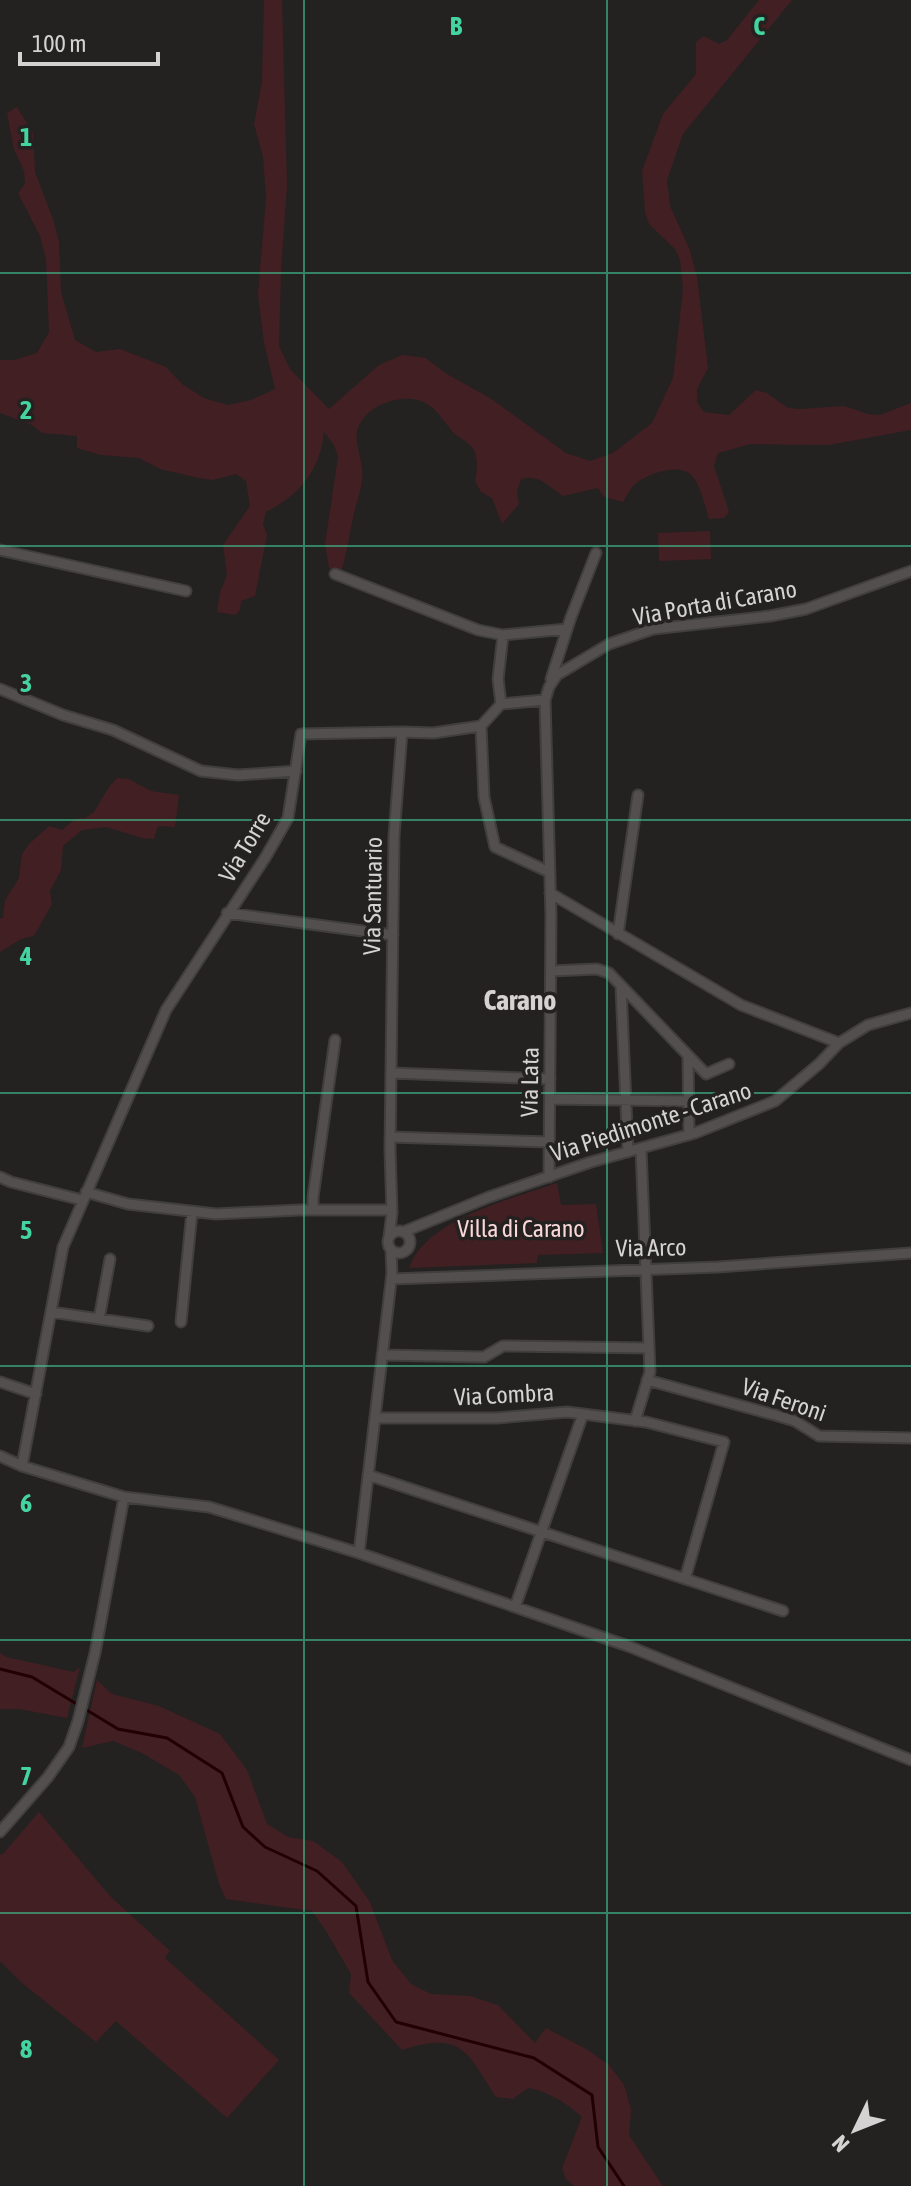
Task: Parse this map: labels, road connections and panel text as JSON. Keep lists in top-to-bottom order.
{
  "streets": {
    "street": [
      "Via Porta di Carano",
      "Via Torre",
      "Via Santuario",
      "Via Lata",
      "Via Piedimonte - Carano",
      "Via Arco",
      "Via Combra",
      "Via Feroni"
    ]
  },
  "crossings": [
    ["Via Torre", "Via Santuario"],
    ["Via Santuario", "Via Piedimonte - Carano"],
    ["Via Lata", "Via Piedimonte - Carano"]
  ],
  "districts": ["Carano"],
  "parks": ["Villa di Carano"],
  "scale_bar": "100 m",
  "north": "bottom left",
  "grid": {
    "columns": ["B", "C"],
    "rows": [
      "1",
      "2",
      "3",
      "4",
      "5",
      "6",
      "7",
      "8"
    ]
  }
}
